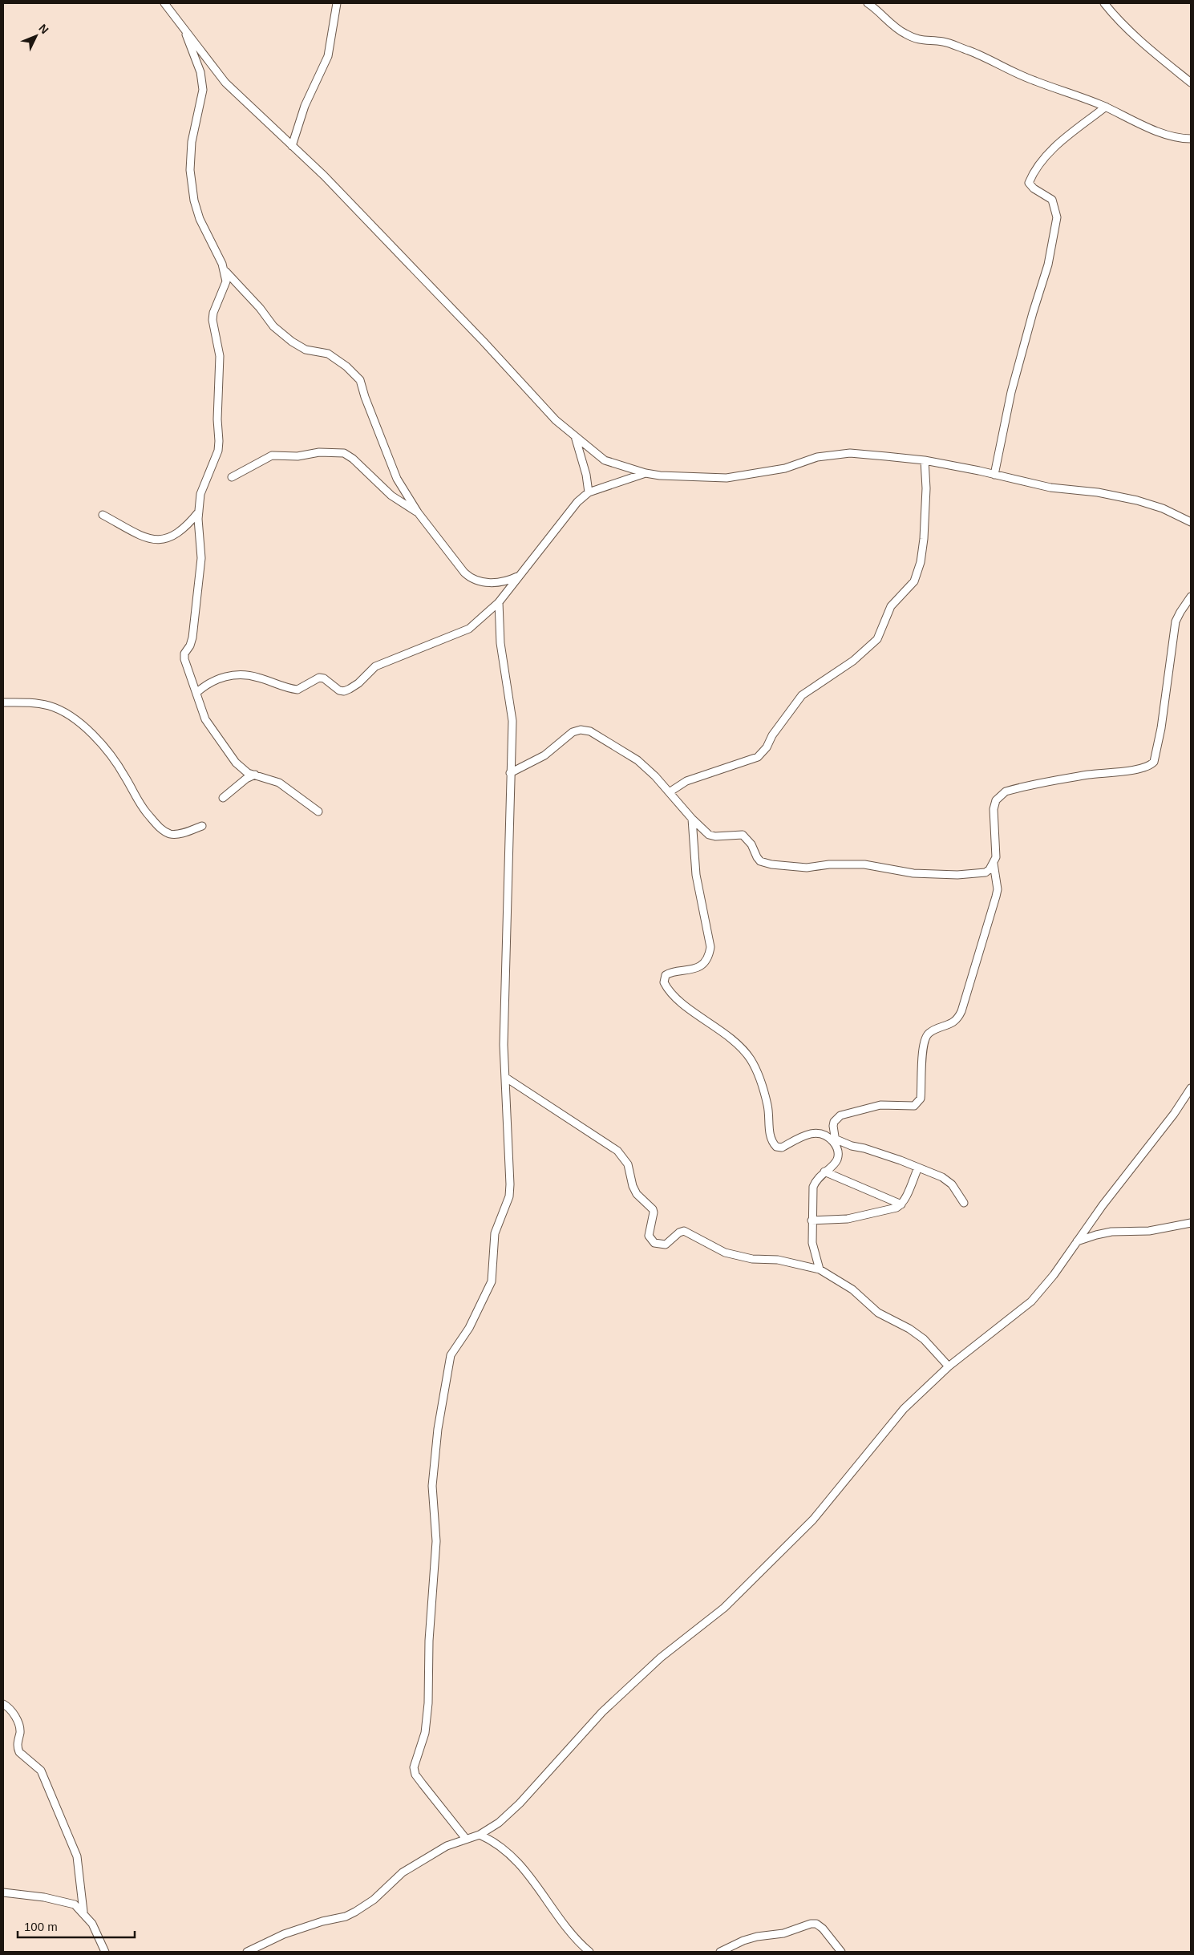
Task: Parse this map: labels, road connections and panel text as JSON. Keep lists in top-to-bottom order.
{
  "scale_bar": "100 m",
  "north": "top right"
}
